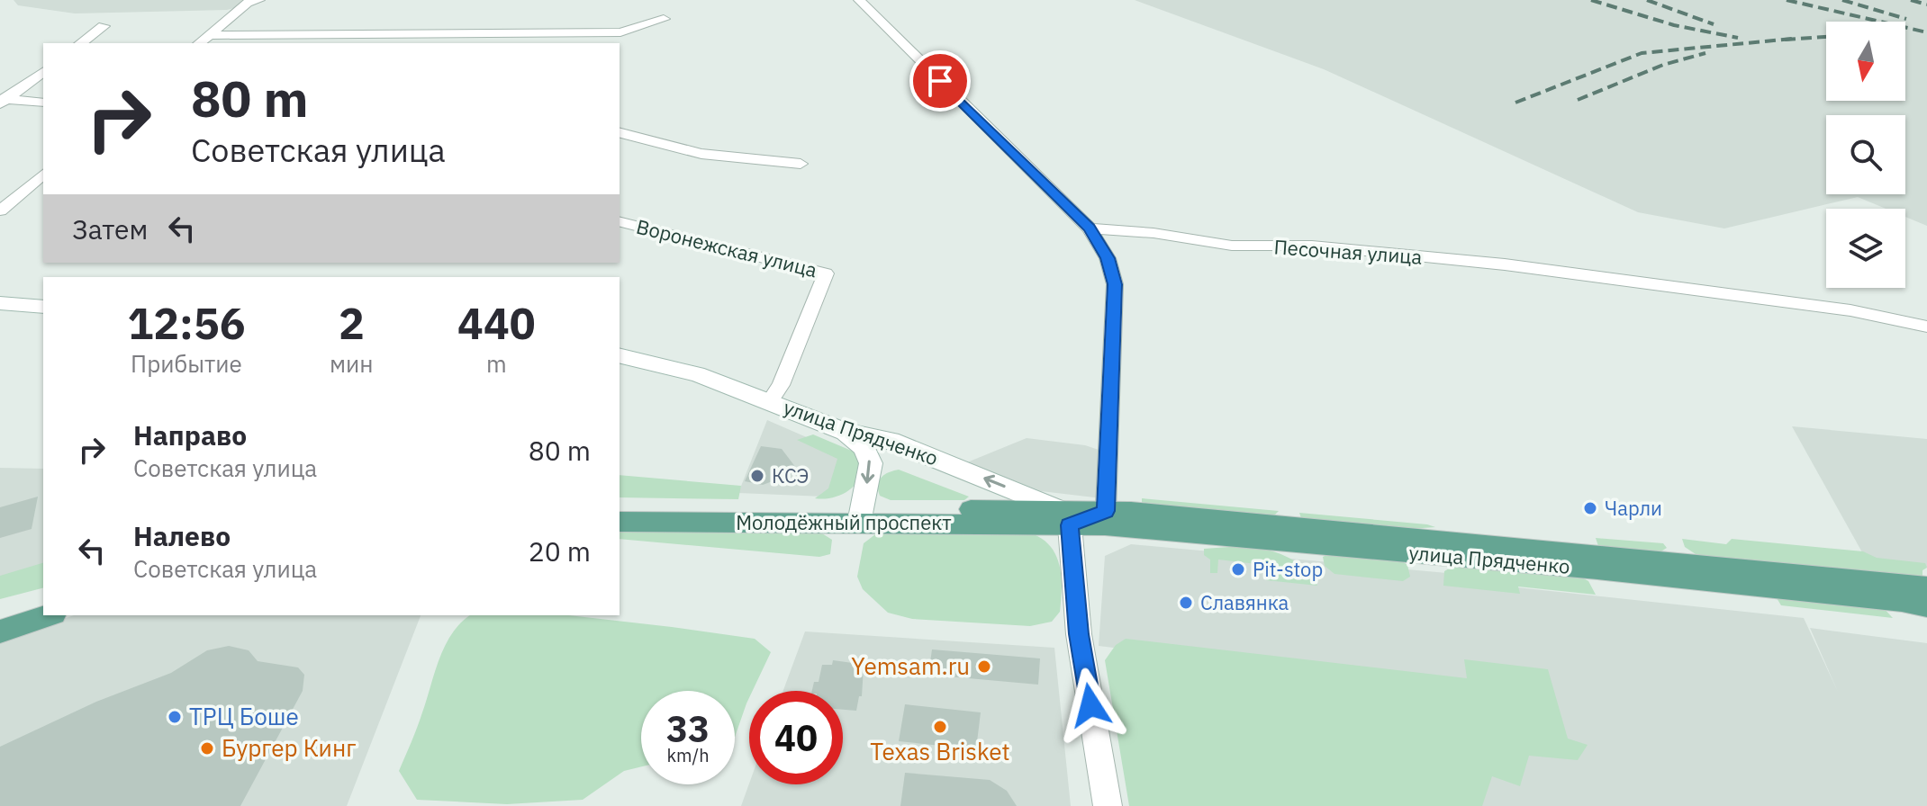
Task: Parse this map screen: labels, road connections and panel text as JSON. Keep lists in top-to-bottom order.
{
  "streets": {
    "main road": ["улица Прядченко", "Молодёжный проспект"],
    "street": ["Воронежская улица", "Песочная улица"]
  },
  "crossings": [
    ["Воронежская улица", "улица Прядченко"],
    ["улица Прядченко", "Молодёжный проспект"]
  ],
  "places": [
    "КСЭ",
    "Чарли",
    "Pit-stop",
    "Славянка",
    "Yemsam.ru",
    "ТРЦ Боше",
    "Texas Brisket",
    "Бургер Кинг"
  ],
  "north": "bottom",
  "page": {
    "turn": ["80 m", "Советская улица"],
    "then": "Затем",
    "eta": [
      "12:56",
      "Прибытие",
      "2",
      "мин",
      "440",
      "m"
    ],
    "list": [
      {
        "name": "Направо",
        "note": "Советская улица",
        "value": "80 m"
      },
      {
        "name": "Налево",
        "note": "Советская улица",
        "value": "20 m"
      }
    ],
    "speed": "33 km/h",
    "limit": "40"
  }
}
